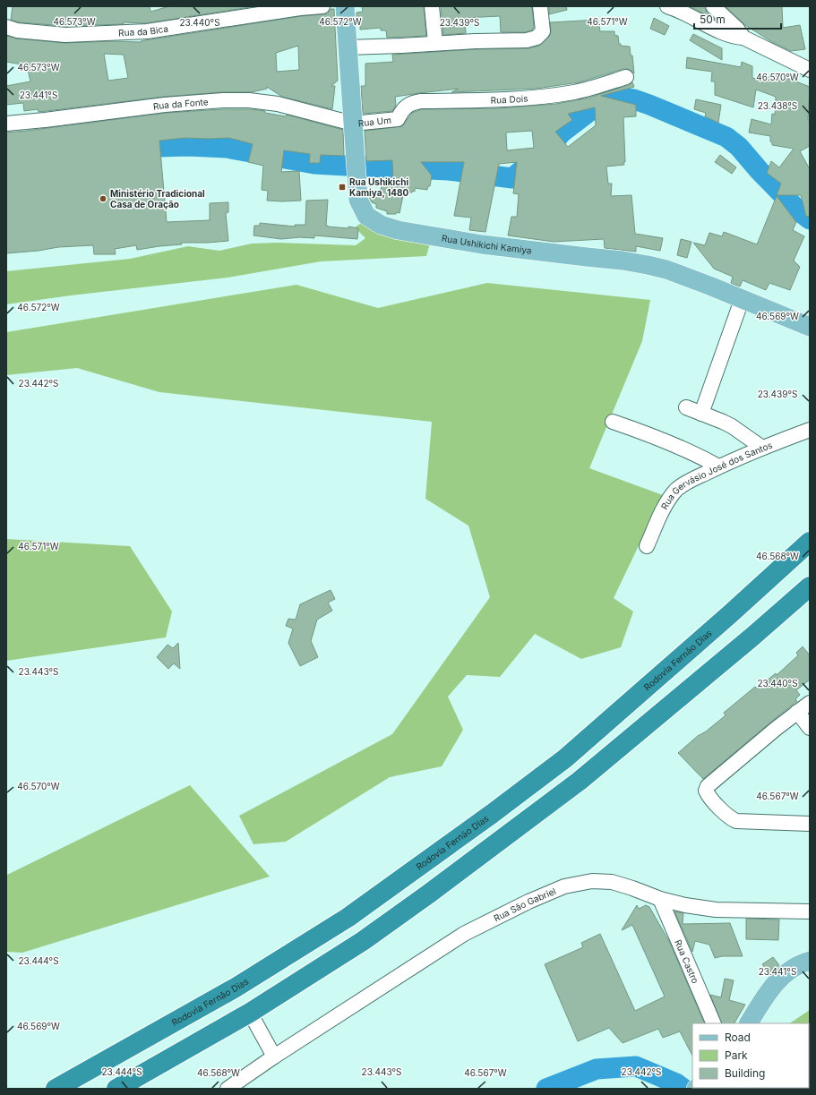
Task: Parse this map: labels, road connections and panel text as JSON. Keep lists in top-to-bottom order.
{
  "streets": {
    "highway": ["Rodovia Fernão Dias"],
    "main road": ["Rua Ushikichi Kamiya"],
    "street": [
      "Rua da Bica",
      "Rua Dois",
      "Rua da Fonte",
      "Rua Um",
      "Rua Gervásio José dos Santos",
      "Rua São Gabriel",
      "Rua Castro"
    ]
  },
  "crossings": [
    ["Rua Dois", "Rua Um"],
    ["Rua da Fonte", "Rua Um"],
    ["Rua da Fonte", "Rua Ushikichi Kamiya"],
    ["Rua Um", "Rua Ushikichi Kamiya"],
    ["Rua São Gabriel", "Rua Castro"]
  ],
  "places": {
    "transit": ["Rua Ushikichi Kamiya, 1480"],
    "other": ["Ministério Tradicional Casa de Oração"]
  },
  "legend": ["Road", "Park", "Building"],
  "scale_bar": "50 m",
  "coordinates": [
    "46.571°W",
    "46.573°W",
    "46.572°W",
    "23.440°S",
    "23.439°S",
    "46.570°W",
    "23.441°S",
    "23.438°S",
    "46.569°W",
    "23.442°S",
    "46.568°W",
    "23.443°S",
    "46.567°W",
    "23.444°S"
  ]
}
